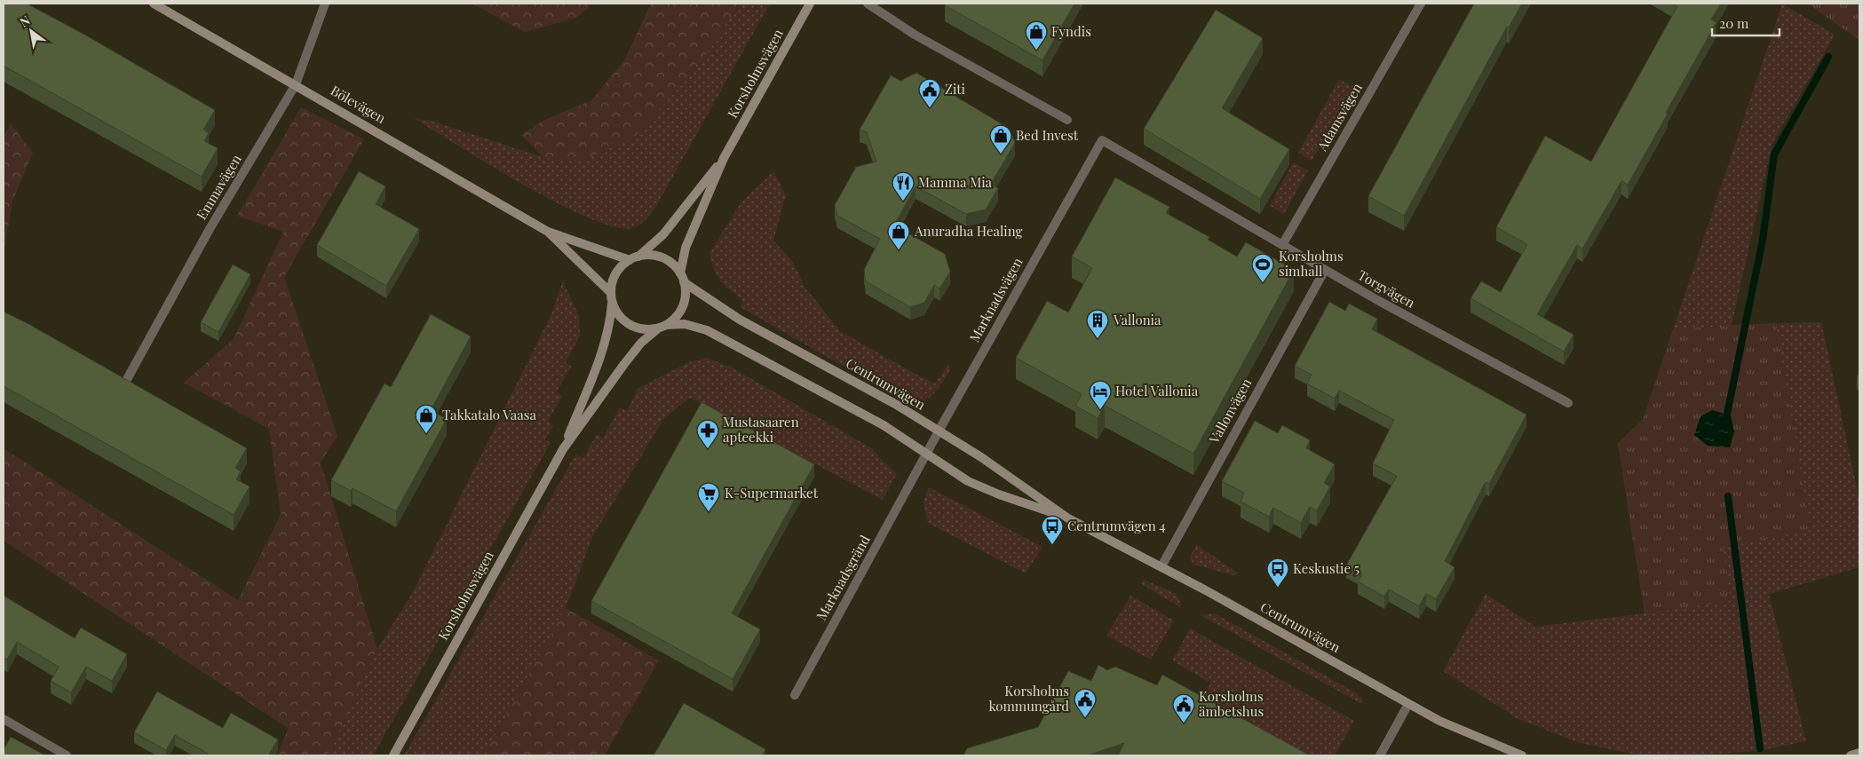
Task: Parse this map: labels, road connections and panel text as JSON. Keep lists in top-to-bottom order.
{
  "streets": {
    "main road": ["Korsholmsvägen", "Bölevägen", "Centrumvägen"],
    "street": [
      "Adamsvägen",
      "Emmavägen",
      "Torgvägen",
      "Marknadsvägen",
      "Vallonvägen",
      "Marknadsgränd"
    ]
  },
  "crossings": [
    ["Korsholmsvägen", "Bölevägen"],
    ["Korsholmsvägen", "Centrumvägen"],
    ["Bölevägen", "Emmavägen"],
    ["Bölevägen", "Centrumvägen"],
    ["Adamsvägen", "Torgvägen"],
    ["Torgvägen", "Marknadsvägen"],
    ["Torgvägen", "Vallonvägen"],
    ["Marknadsvägen", "Centrumvägen"],
    ["Marknadsvägen", "Marknadsgränd"],
    ["Centrumvägen", "Vallonvägen"]
  ],
  "places": {
    "shop": [
      "Fyndis",
      "Bed Invest",
      "Anuradha Healing",
      "Takkatalo Vaasa"
    ],
    "public building": ["Ziti", "Korsholms kommungård", "Korsholms ämbetshus"],
    "restaurant": ["Mamma Mia"],
    "sports": ["Korsholms simhall"],
    "building": ["Vallonia"],
    "hotel": ["Hotel Vallonia"],
    "pharmacy": ["Mustasaaren apteekki"],
    "supermarket": ["K-Supermarket"],
    "bus stop": ["Centrumvägen 4", "Keskustie 5"]
  },
  "scale_bar": "20 m",
  "north": "top left"
}
